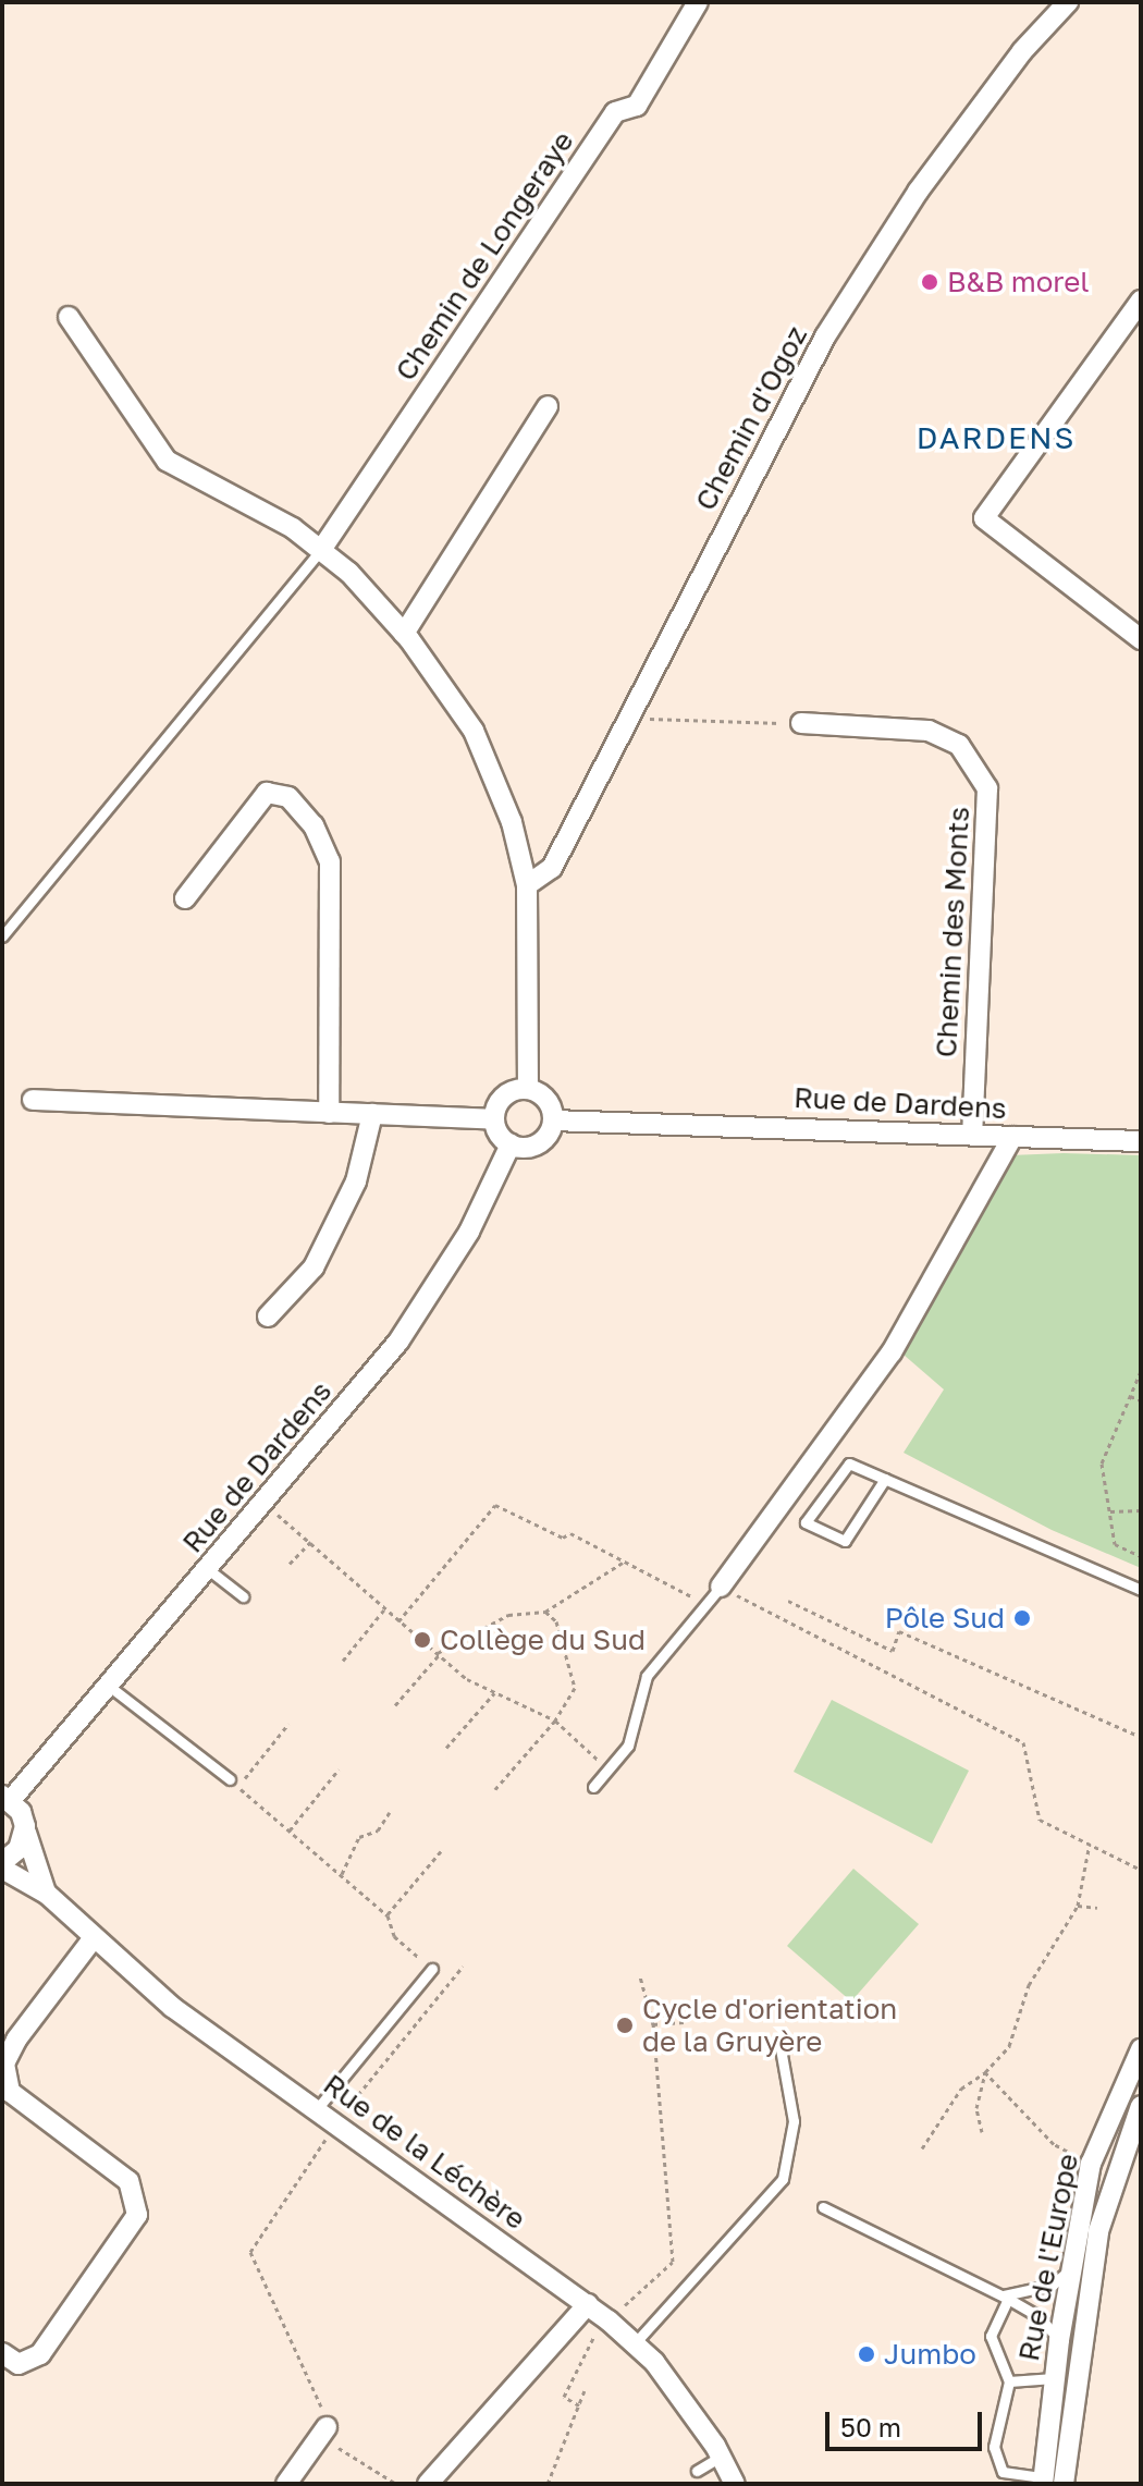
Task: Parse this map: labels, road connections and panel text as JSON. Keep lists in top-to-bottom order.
{
  "streets": {
    "street": [
      "Chemin de Longeraye",
      "Chemin d'Ogoz",
      "Chemin des Monts",
      "Rue de Dardens",
      "Rue de la Léchère",
      "Rue de l'Europe"
    ]
  },
  "crossings": [
    ["Chemin des Monts", "Rue de Dardens"],
    ["Rue de Dardens", "Rue de la Léchère"]
  ],
  "districts": ["DARDENS"],
  "places": [
    "B&B morel",
    "Pôle Sud",
    "Collège du Sud",
    "Cycle d'orientation de la Gruyère",
    "Jumbo"
  ],
  "scale_bar": "50 m"
}
